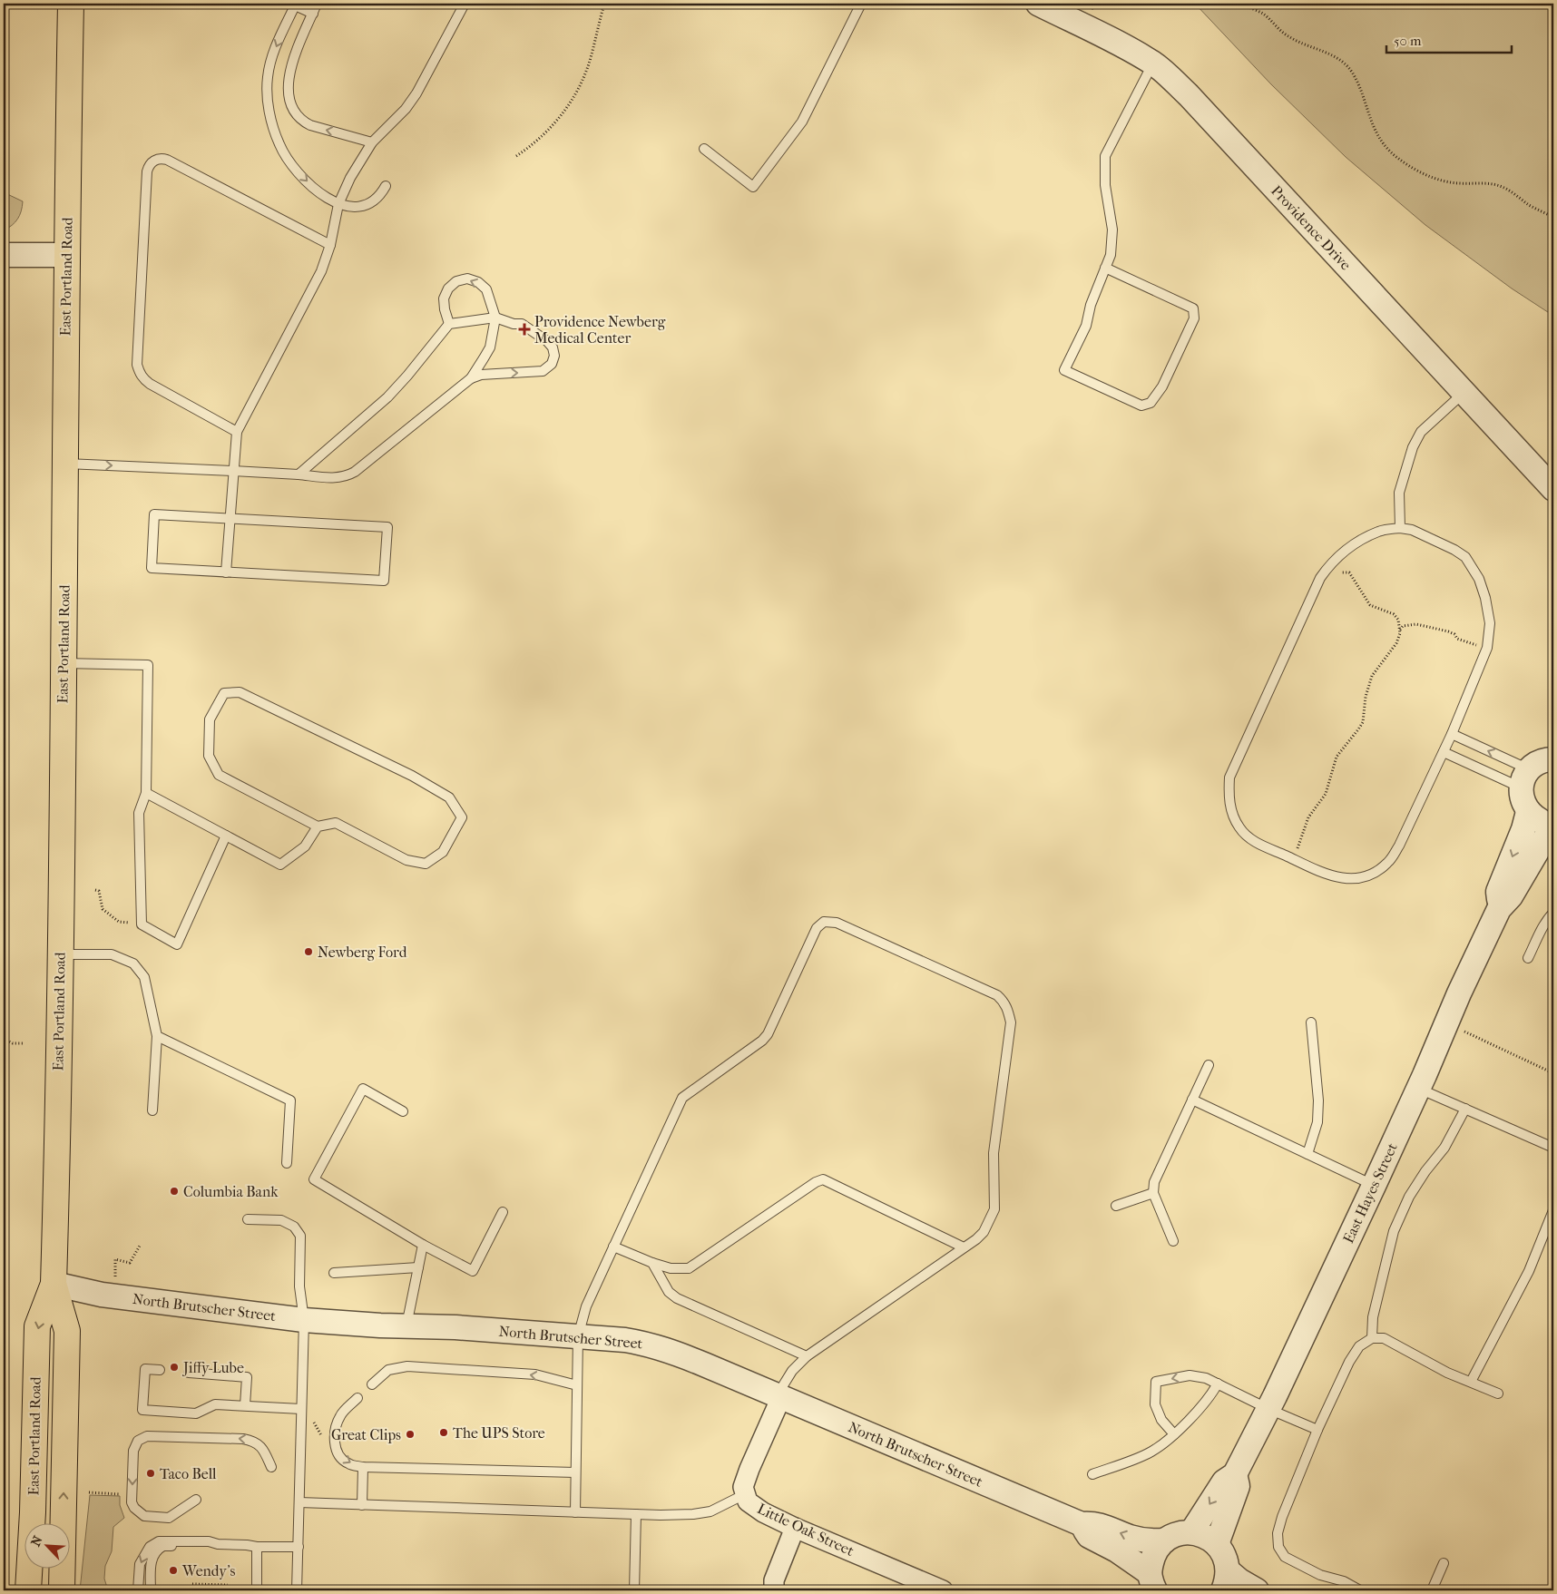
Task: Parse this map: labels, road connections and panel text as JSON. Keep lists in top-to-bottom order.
{
  "streets": {
    "highway": ["East Portland Road"],
    "street": [
      "Providence Drive",
      "East Hayes Street",
      "North Brutscher Street",
      "Little Oak Street"
    ]
  },
  "crossings": [
    ["East Portland Road", "North Brutscher Street"],
    ["North Brutscher Street", "Little Oak Street"]
  ],
  "places": {
    "health": ["Providence Newberg Medical Center"],
    "other": [
      "Newberg Ford",
      "Columbia Bank",
      "Jiffy Lube",
      "The UPS Store",
      "Great Clips",
      "Taco Bell",
      "Wendy's"
    ]
  },
  "scale_bar": "50 m",
  "north": "top left"
}
